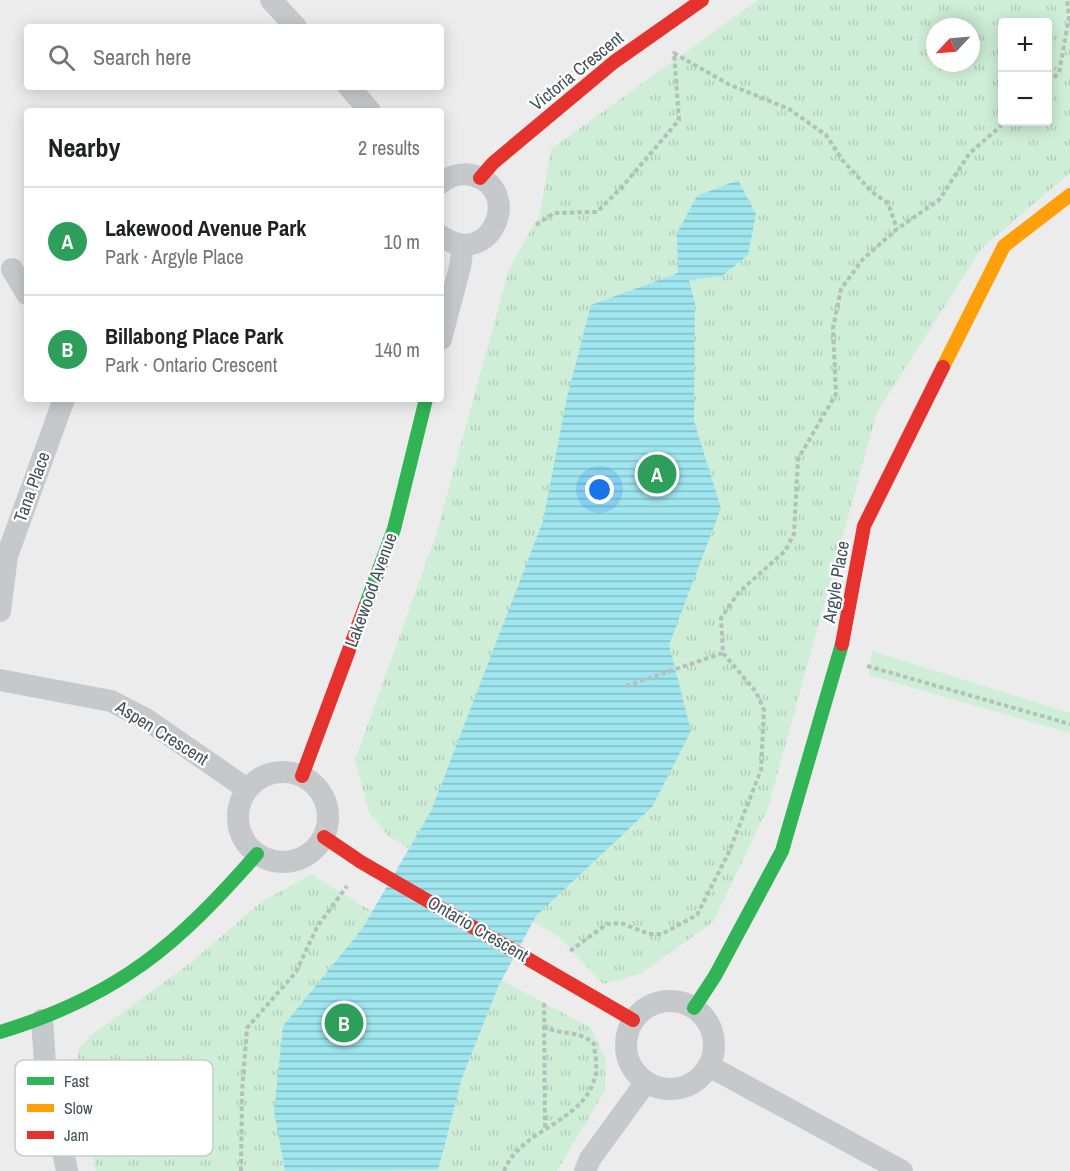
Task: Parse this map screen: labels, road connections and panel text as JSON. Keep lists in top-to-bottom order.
{
  "streets": {
    "street": [
      "Victoria Crescent",
      "Tana Place",
      "Argyle Place",
      "Lakewood Avenue",
      "Aspen Crescent",
      "Ontario Crescent"
    ]
  },
  "crossings": [
    ["Argyle Place", "Ontario Crescent"],
    ["Lakewood Avenue", "Aspen Crescent"],
    ["Lakewood Avenue", "Ontario Crescent"],
    ["Aspen Crescent", "Ontario Crescent"]
  ],
  "legend": ["Fast", "Slow", "Jam"],
  "north": "bottom left",
  "page": {
    "map_buttons": ["+", "−"],
    "search": "Search here",
    "heading": ["Nearby", "2 results"],
    "list": [
      {
        "mark": "A",
        "name": "Lakewood Avenue Park",
        "note": "Park · Argyle Place",
        "value": "10 m"
      },
      {
        "mark": "B",
        "name": "Billabong Place Park",
        "note": "Park · Ontario Crescent",
        "value": "140 m"
      }
    ],
    "pins": ["A", "B"]
  }
}
